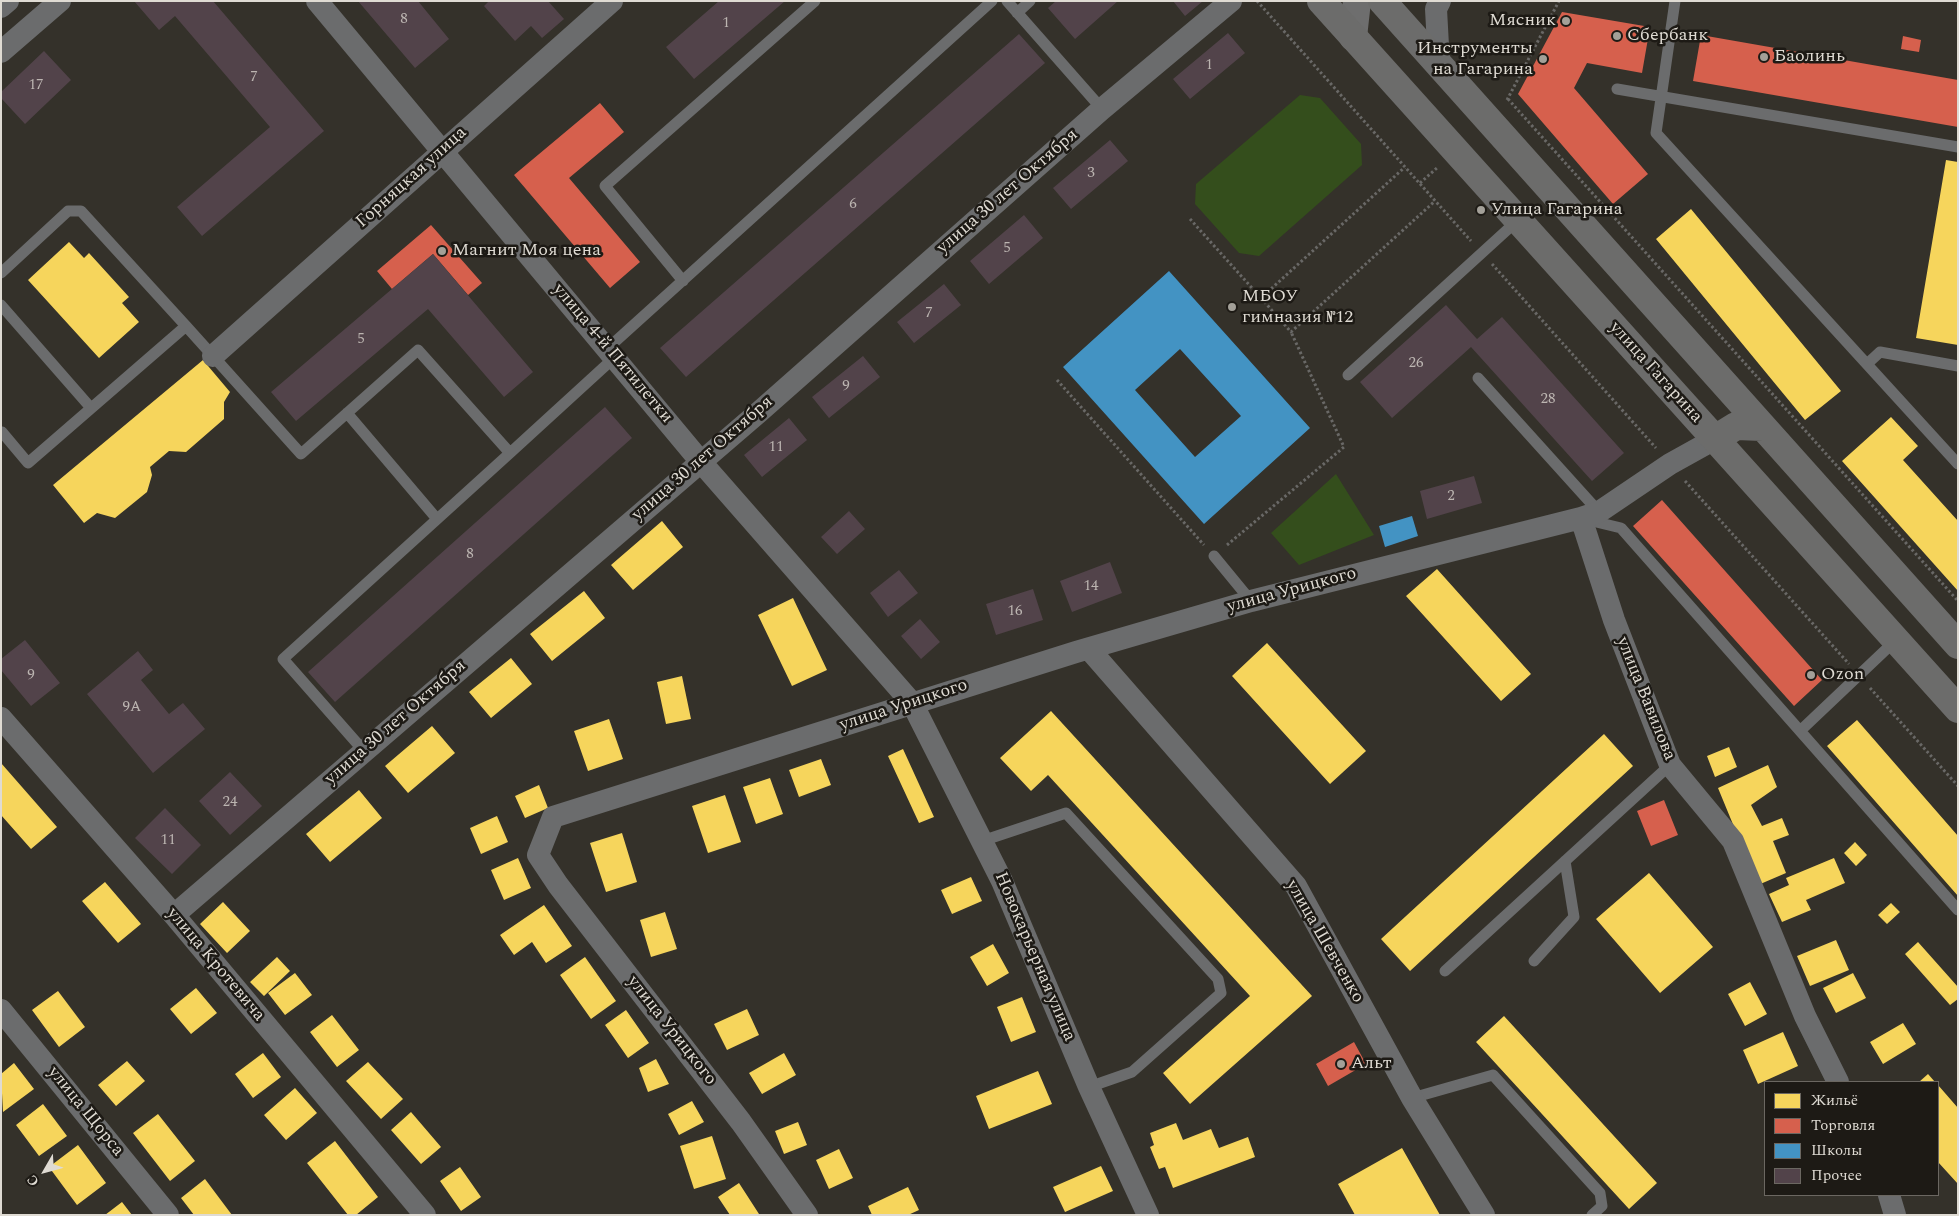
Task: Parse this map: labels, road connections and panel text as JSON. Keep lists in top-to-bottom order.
{
  "streets": {
    "main road": ["улица Гагарина"],
    "street": [
      "Горняцкая улица",
      "улица 30 лет Октября",
      "улица 4-й Пятилетки",
      "улица Урицкого",
      "улица Вавилова",
      "улица Шевченко",
      "Новокарьерная улица",
      "улица Кротевича",
      "улица Щорса"
    ]
  },
  "crossings": [
    ["Горняцкая улица", "улица 4-й Пятилетки"],
    ["улица 30 лет Октября", "улица 4-й Пятилетки"],
    ["улица 30 лет Октября", "улица Кротевича"],
    ["улица 4-й Пятилетки", "улица Урицкого"],
    ["улица 4-й Пятилетки", "Новокарьерная улица"],
    ["улица Гагарина", "улица Урицкого"],
    ["улица Урицкого", "улица Вавилова"],
    ["улица Урицкого", "улица Шевченко"],
    ["улица Урицкого", "Новокарьерная улица"]
  ],
  "places": [
    "Мясник",
    "Сбербанк",
    "Баолинь",
    "Инструменты на Гагарина",
    "Улица Гагарина",
    "Магнит Моя цена",
    "МБОУ гимназия №12",
    "Ozon",
    "Альт"
  ],
  "house_numbers": [
    "8",
    "1",
    "1",
    "7",
    "17",
    "3",
    "6",
    "5",
    "7",
    "5",
    "26",
    "9",
    "28",
    "11",
    "2",
    "8",
    "14",
    "16",
    "9",
    "9А",
    "24",
    "11"
  ],
  "legend": [
    "Жильё",
    "Торговля",
    "Школы",
    "Прочее"
  ],
  "north": "bottom left"
}
